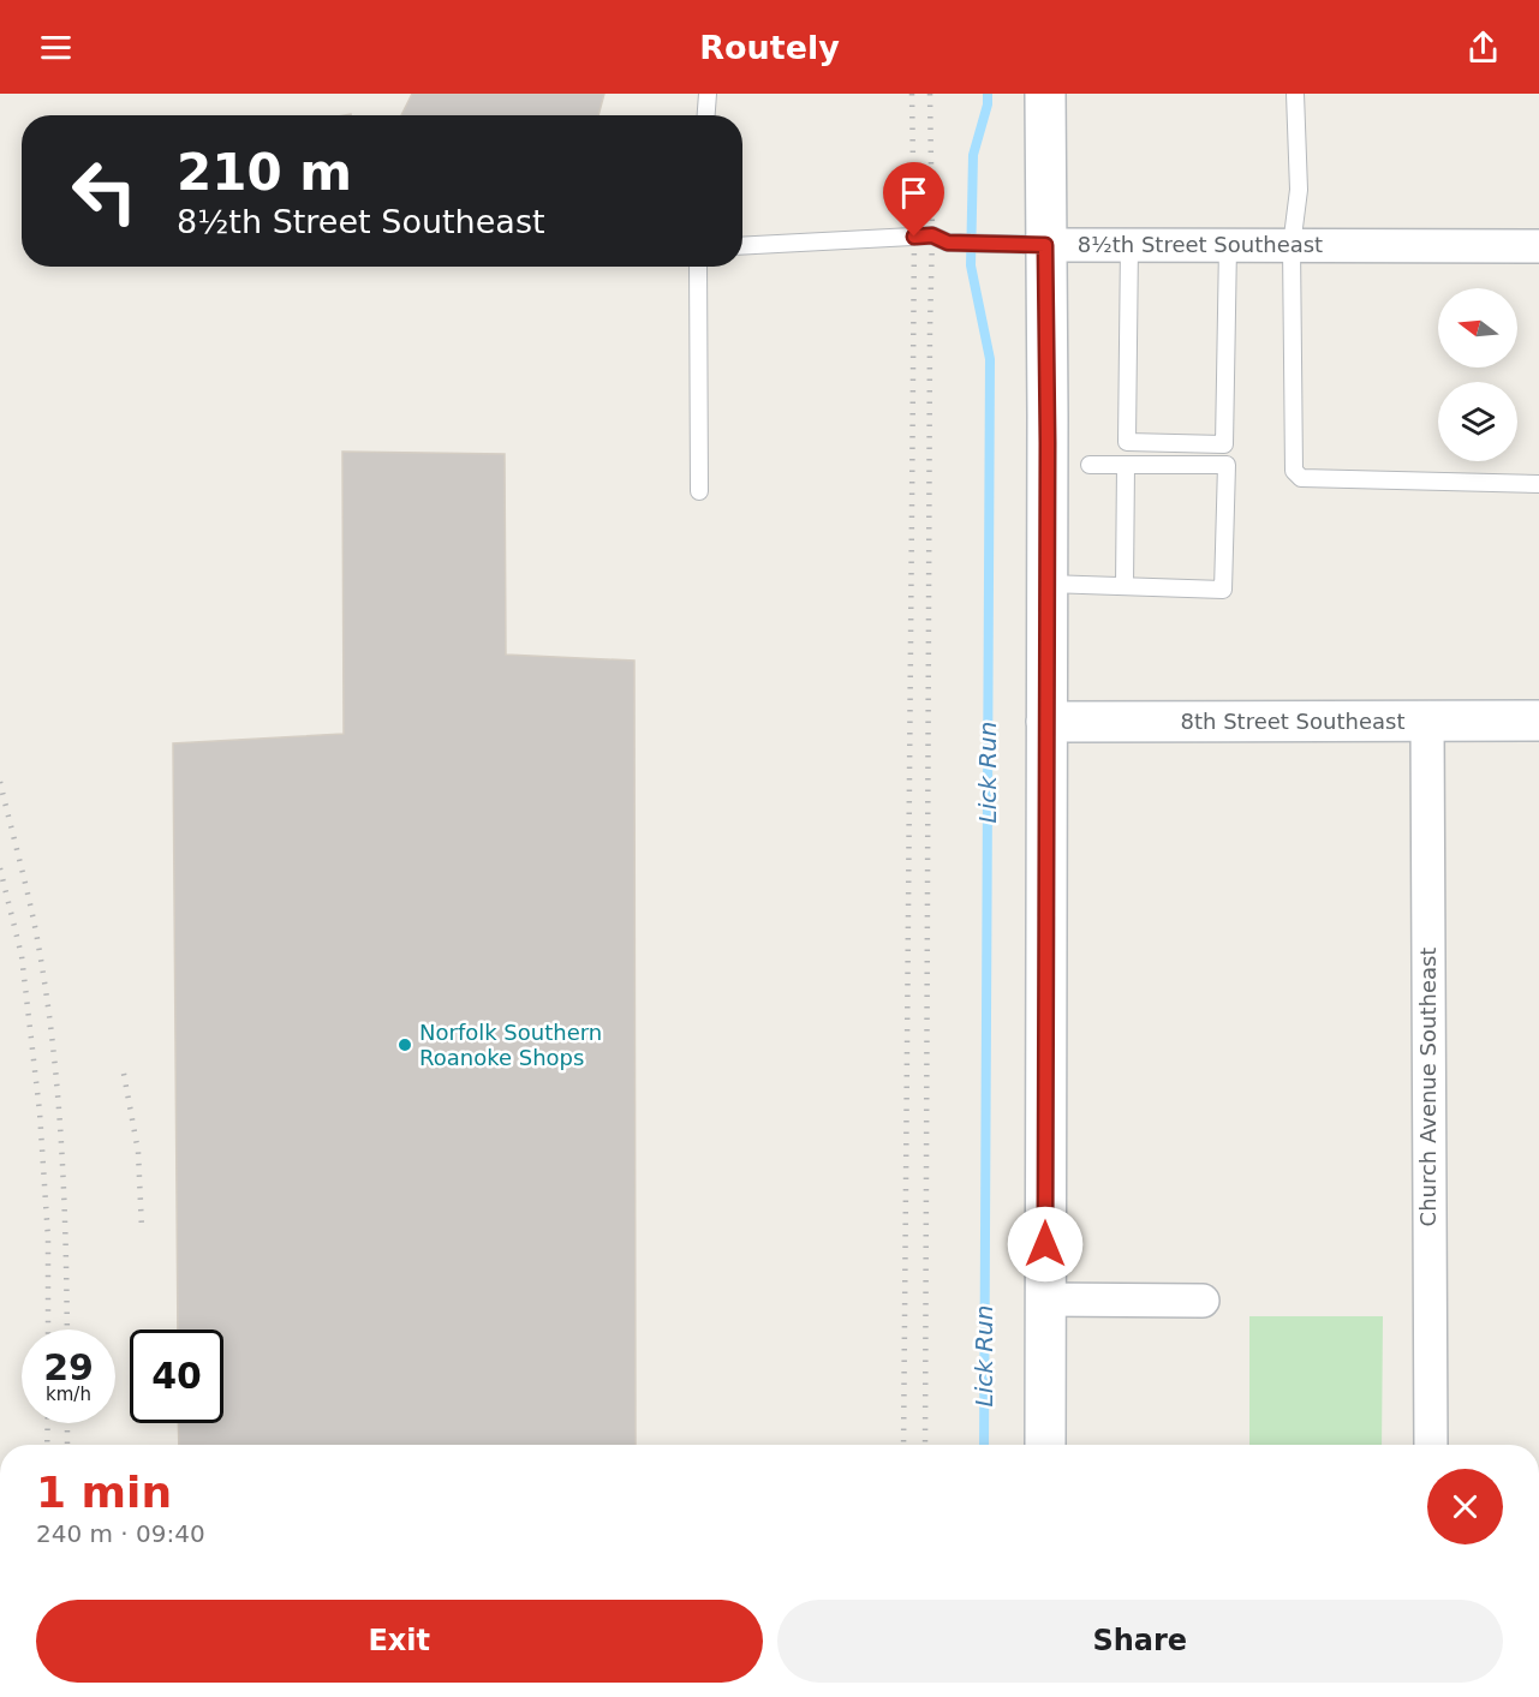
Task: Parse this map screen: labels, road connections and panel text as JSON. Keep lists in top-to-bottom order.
{
  "streets": {
    "street": ["8½th Street Southeast", "8th Street Southeast", "Church Avenue Southeast"]
  },
  "crossings": [
    ["8th Street Southeast", "Church Avenue Southeast"]
  ],
  "water": ["Lick Run"],
  "places": ["Norfolk Southern Roanoke Shops"],
  "north": "left",
  "page": {
    "header": "Routely",
    "turn": ["210 m", "8½th Street Southeast"],
    "speed": "29 km/h",
    "limit": "40",
    "heading": ["1 min", "240 m · 09:40"],
    "buttons": ["Exit", "Share"]
  }
}
